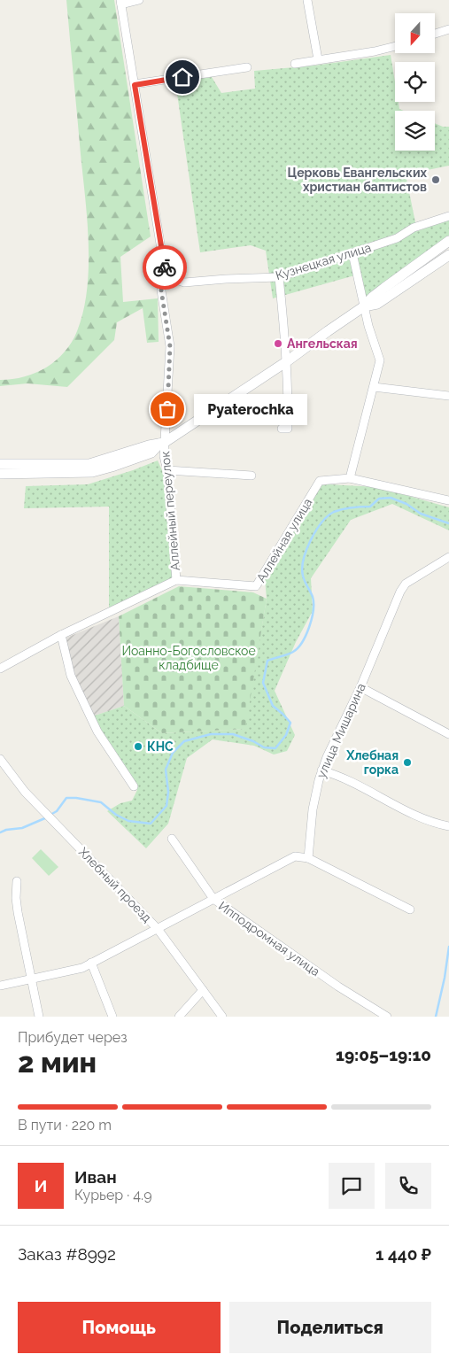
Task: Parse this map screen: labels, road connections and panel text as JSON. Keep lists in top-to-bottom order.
{
  "streets": {
    "street": [
      "Кузнецкая улица",
      "Аллейный переулок",
      "Аллейная улица",
      "улица Мишарина",
      "Хлебный проезд",
      "Ипподромная улица"
    ]
  },
  "crossings": [
    ["Аллейный переулок", "Аллейная улица"]
  ],
  "parks": ["Иоанно-Богословское кладбище"],
  "places": [
    "Церковь Евангельских христиан баптистов",
    "Ангельская",
    "Pyaterochka",
    "КНС",
    "Хлебная горка"
  ],
  "north": "bottom",
  "page": {
    "bubble": "Pyaterochka",
    "heading": ["2 мин", "Прибудет через", "19:05–19:10"],
    "panel": [
      "Иван",
      "Курьер · 4.9",
      "Заказ #8992",
      "1 440 ₽"
    ],
    "bar": "В пути · 220 m",
    "round": "И",
    "buttons": ["Помощь", "Поделиться"]
  }
}
